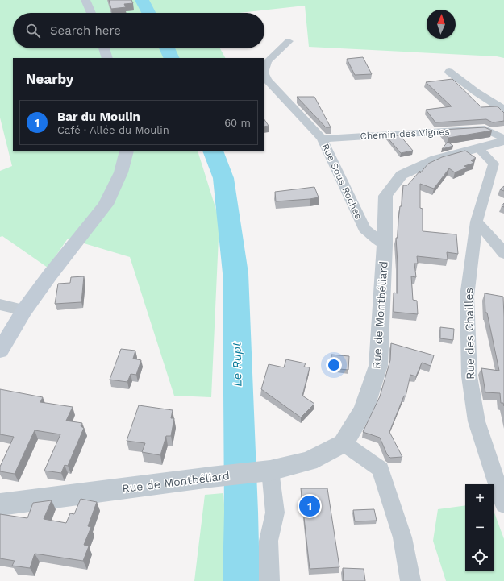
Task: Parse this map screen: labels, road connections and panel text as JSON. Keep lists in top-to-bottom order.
{
  "streets": {
    "street": [
      "Chemin des Vignes",
      "Rue Sous Roches",
      "Rue de Montbéliard",
      "Rue des Chailles"
    ]
  },
  "crossings": [
    ["Chemin des Vignes", "Rue Sous Roches"],
    ["Rue Sous Roches", "Rue de Montbéliard"],
    ["Rue de Montbéliard", "Rue des Chailles"]
  ],
  "water": ["Le Rupt"],
  "north": "top",
  "page": {
    "search": "Search here",
    "heading": "Nearby",
    "list": [
      {
        "mark": "1",
        "name": "Bar du Moulin",
        "note": "Café · Allée du Moulin",
        "value": "60 m"
      }
    ],
    "map_buttons": ["+", "−"],
    "pins": "1"
  }
}
